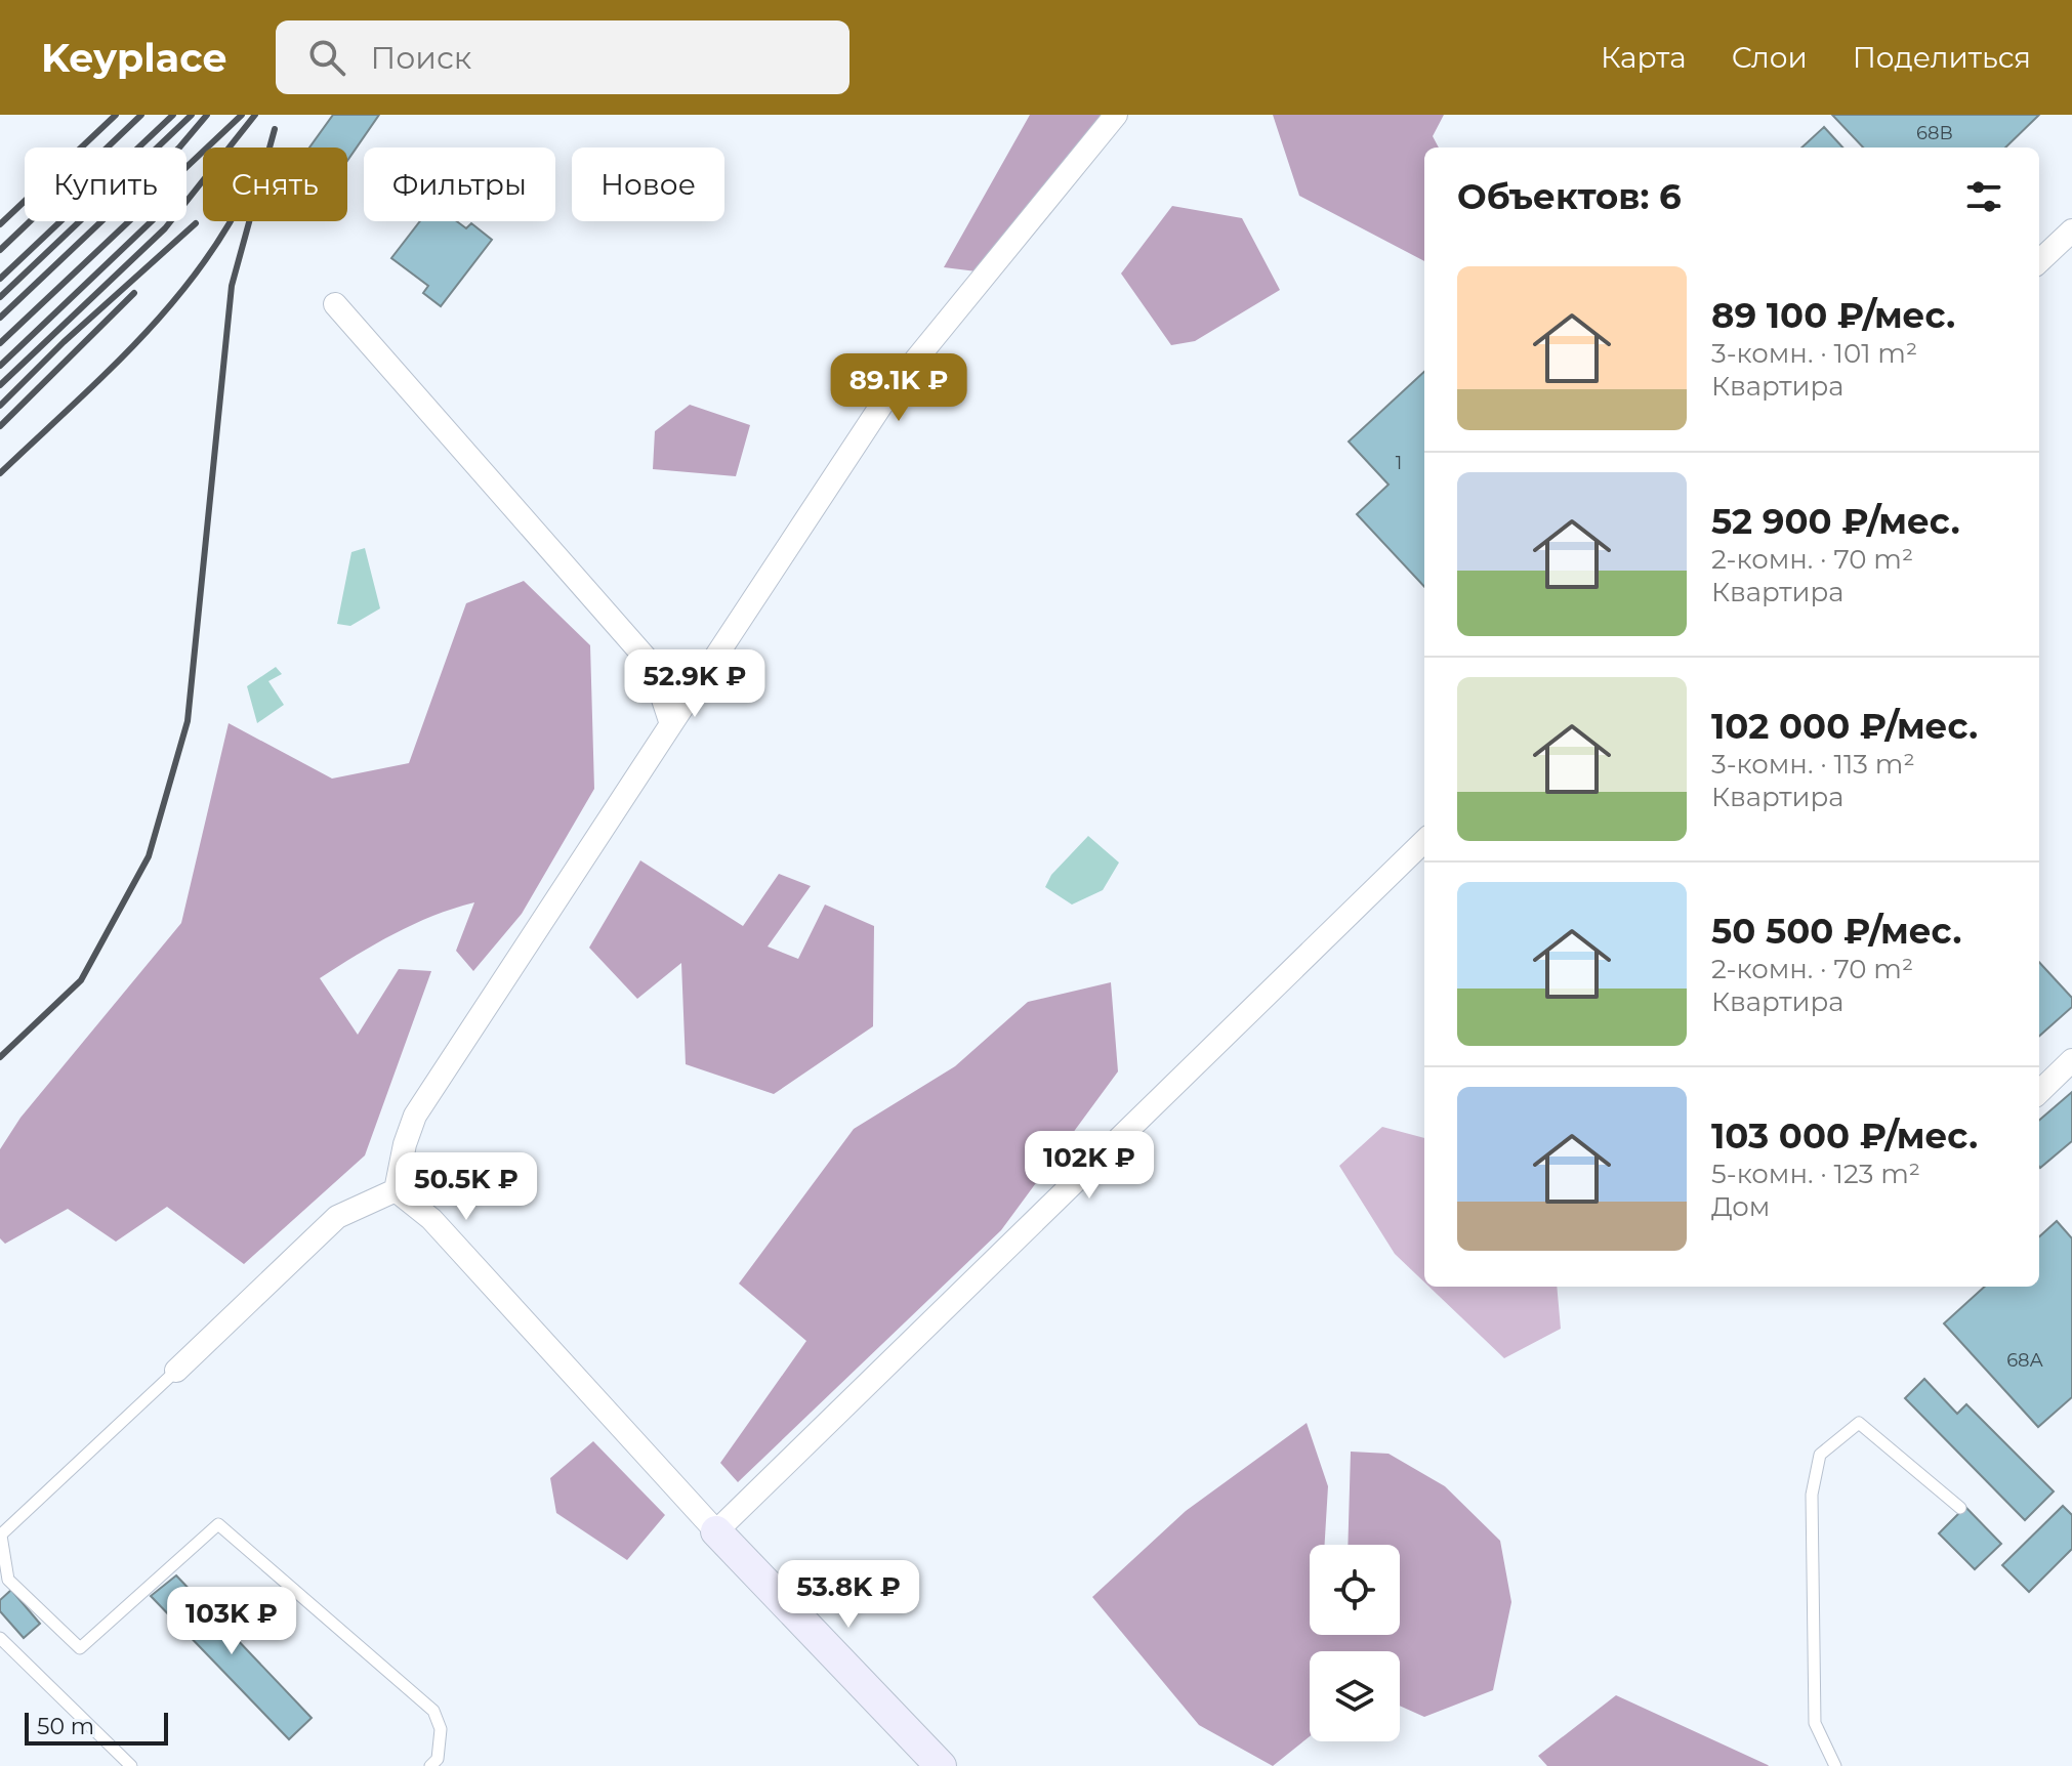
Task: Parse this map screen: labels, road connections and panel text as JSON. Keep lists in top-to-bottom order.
{
  "house_numbers": ["68В", "1", "68А"],
  "scale_bar": "50 m",
  "page": {
    "header": "Keyplace",
    "search": "Поиск",
    "nav": ["Карта", "Слои", "Поделиться"],
    "chip": [
      "Купить",
      "Снять",
      "Фильтры",
      "Новое"
    ],
    "heading": "Объектов: 6",
    "list": [
      {
        "name": "89 100 ₽/мес.",
        "note": "3-комн. · 101 m² · Квартира"
      },
      {
        "name": "52 900 ₽/мес.",
        "note": "2-комн. · 70 m² · Квартира"
      },
      {
        "name": "102 000 ₽/мес.",
        "note": "3-комн. · 113 m² · Квартира"
      },
      {
        "name": "50 500 ₽/мес.",
        "note": "2-комн. · 70 m² · Квартира"
      },
      {
        "name": "103 000 ₽/мес.",
        "note": "5-комн. · 123 m² · Дом"
      }
    ],
    "price": [
      "89.1K ₽",
      "52.9K ₽",
      "102K ₽",
      "50.5K ₽",
      "53.8K ₽",
      "103K ₽"
    ],
    "scale": "50 m"
  }
}
